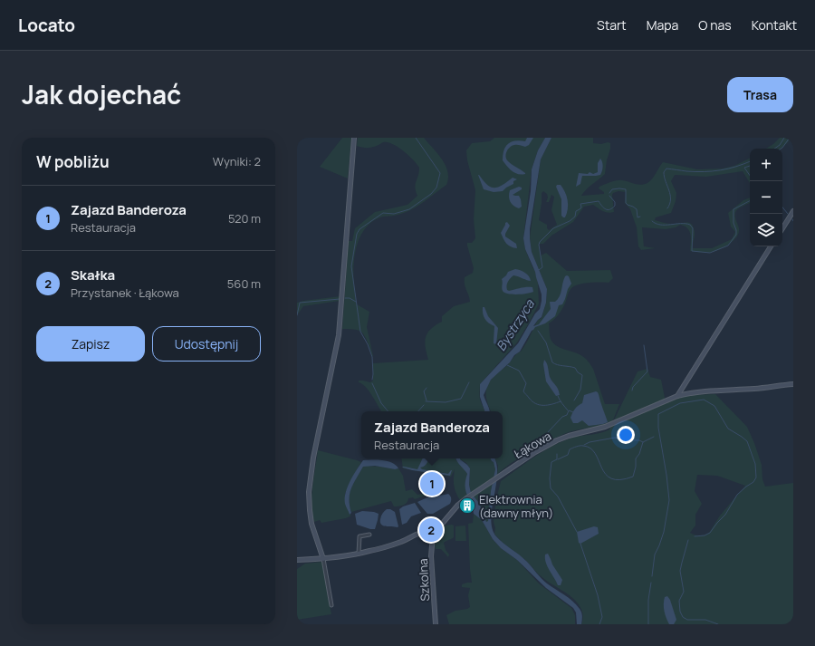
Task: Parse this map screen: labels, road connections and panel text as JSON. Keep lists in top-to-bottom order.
{
  "streets": {
    "street": ["Łąkowa", "Szkolna"]
  },
  "crossings": [
    ["Łąkowa", "Szkolna"]
  ],
  "water": ["Bystrzyca"],
  "places": {
    "building": ["Elektrownia (dawny młyn)"]
  },
  "page": {
    "header": "Locato",
    "nav": [
      "Start",
      "Mapa",
      "O nas",
      "Kontakt"
    ],
    "title": "Jak dojechać",
    "buttons": [
      "Trasa",
      ["Zapisz", "Udostępnij"]
    ],
    "heading": ["W pobliżu", "Wyniki: 2"],
    "map_buttons": ["+", "−"],
    "list": [
      {
        "mark": "1",
        "name": "Zajazd Banderoza",
        "note": "Restauracja",
        "value": "520 m"
      },
      {
        "mark": "2",
        "name": "Skałka",
        "note": "Przystanek · Łąkowa",
        "value": "560 m"
      }
    ],
    "popup": ["Zajazd Banderoza", "Restauracja"],
    "pins": ["1", "2"]
  }
}
